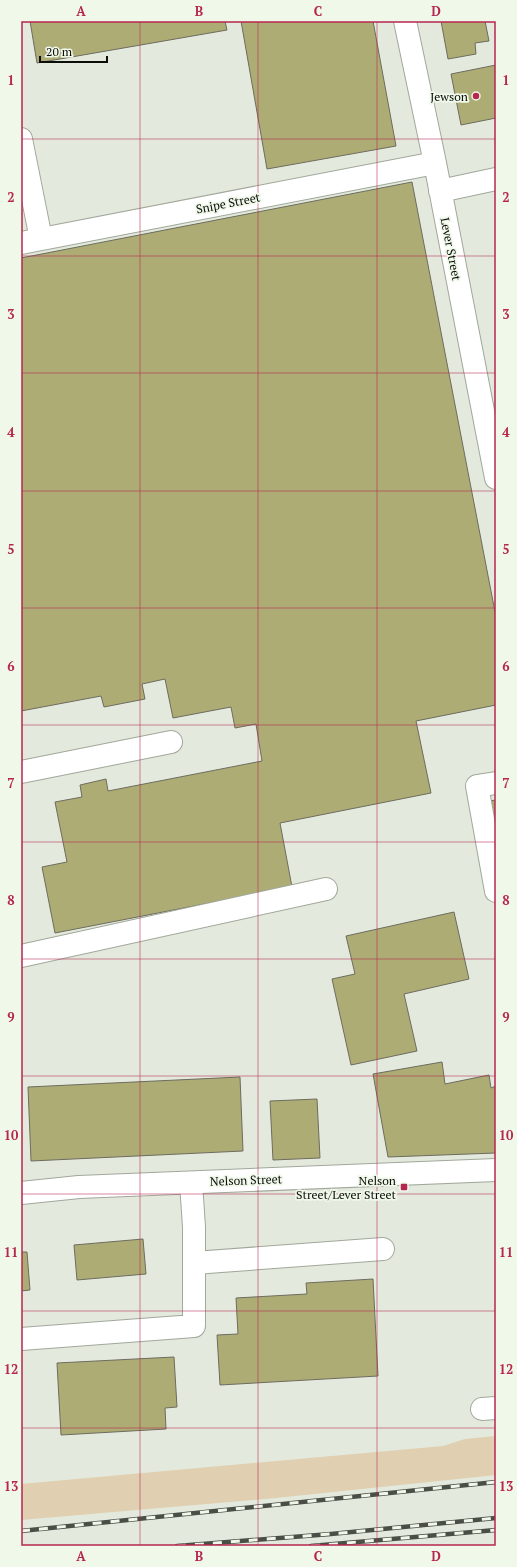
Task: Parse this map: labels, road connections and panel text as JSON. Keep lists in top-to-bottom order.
{
  "streets": {
    "street": ["Snipe Street", "Lever Street", "Nelson Street"]
  },
  "crossings": [
    ["Snipe Street", "Lever Street"]
  ],
  "places": {
    "other": ["Jewson"],
    "transit": ["Nelson Street/Lever Street"]
  },
  "scale_bar": "20 m",
  "grid": {
    "columns": [
      "A",
      "B",
      "C",
      "D"
    ],
    "rows": [
      "1",
      "2",
      "3",
      "4",
      "5",
      "6",
      "7",
      "8",
      "9",
      "10",
      "11",
      "12",
      "13"
    ]
  }
}
